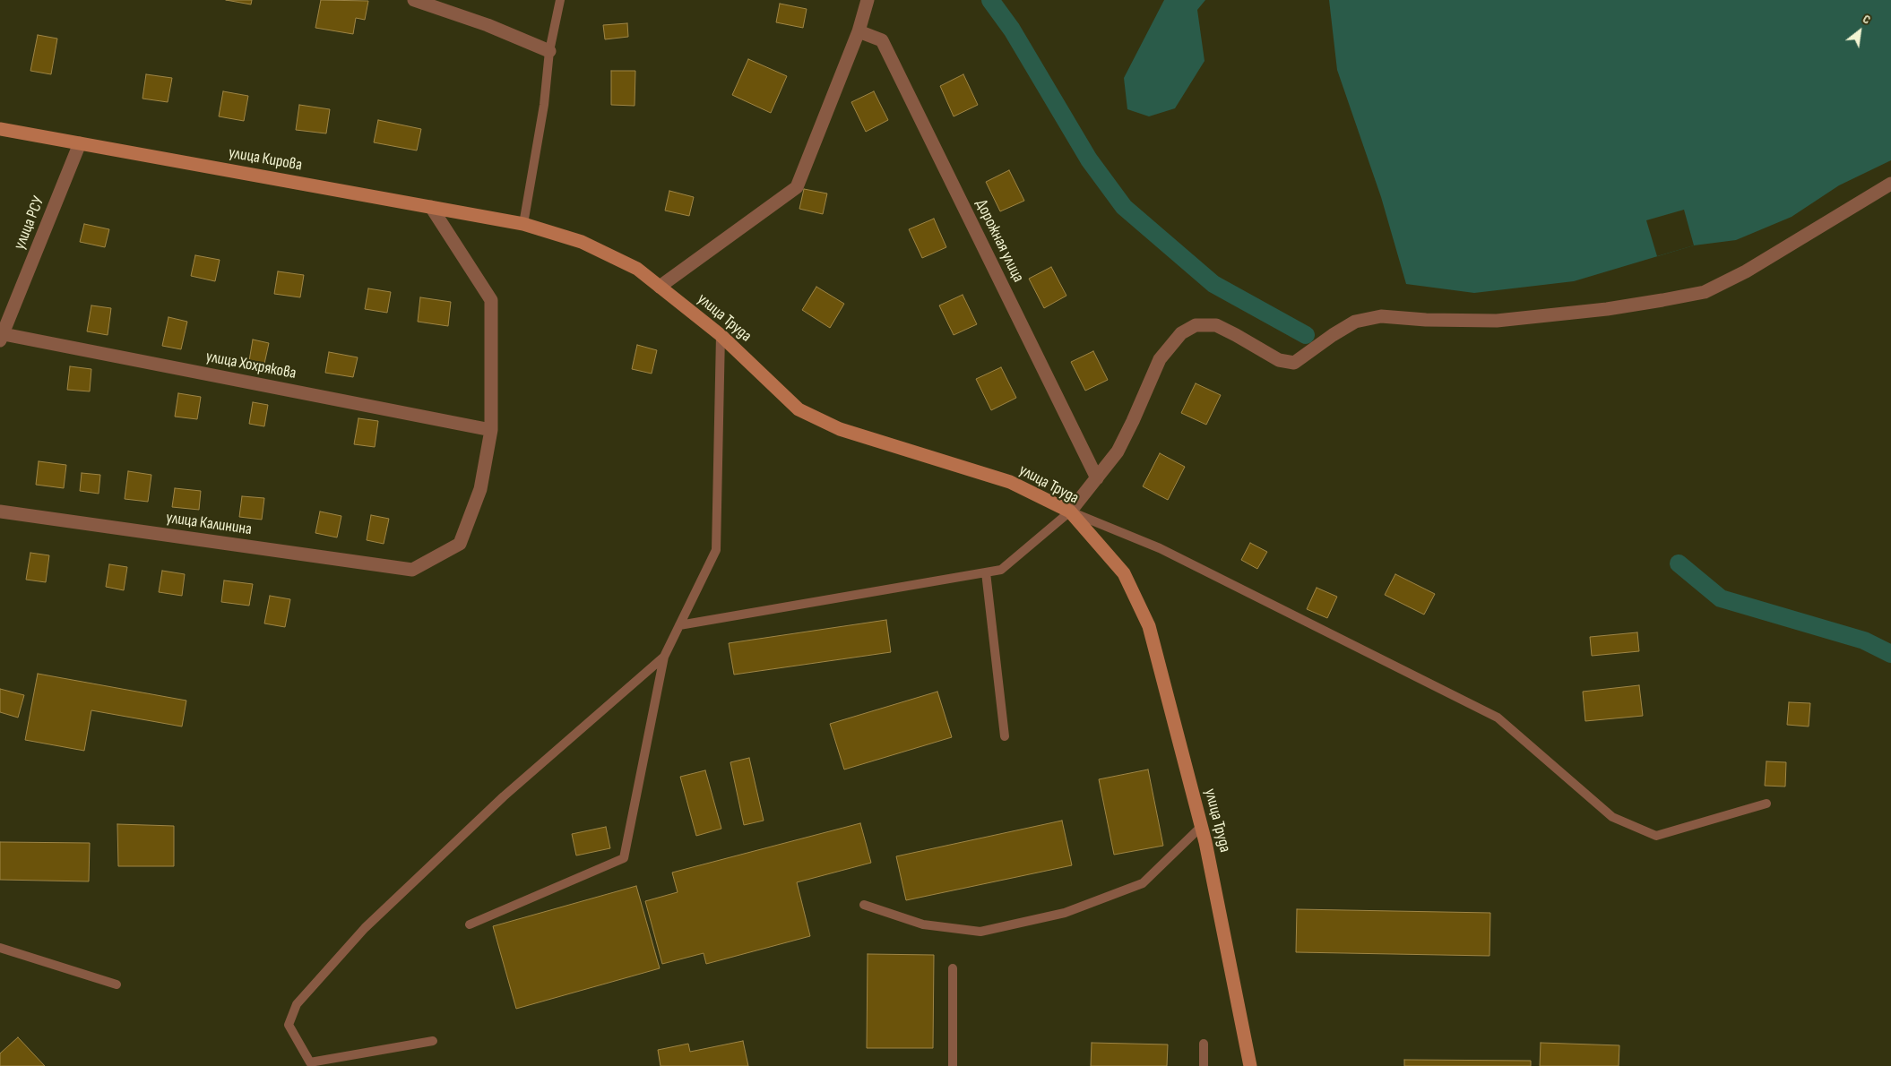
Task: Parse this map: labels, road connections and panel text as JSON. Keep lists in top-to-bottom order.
{
  "streets": {
    "street": [
      "улица Кирова",
      "улица РСУ",
      "Дорожная улица",
      "улица Труда",
      "улица Хохрякова",
      "улица Калинина"
    ]
  },
  "crossings": [
    ["улица Кирова", "улица РСУ"],
    ["улица Кирова", "улица Труда"],
    ["улица РСУ", "улица Хохрякова"],
    ["улица Хохрякова", "улица Калинина"]
  ],
  "north": "top right"
}
